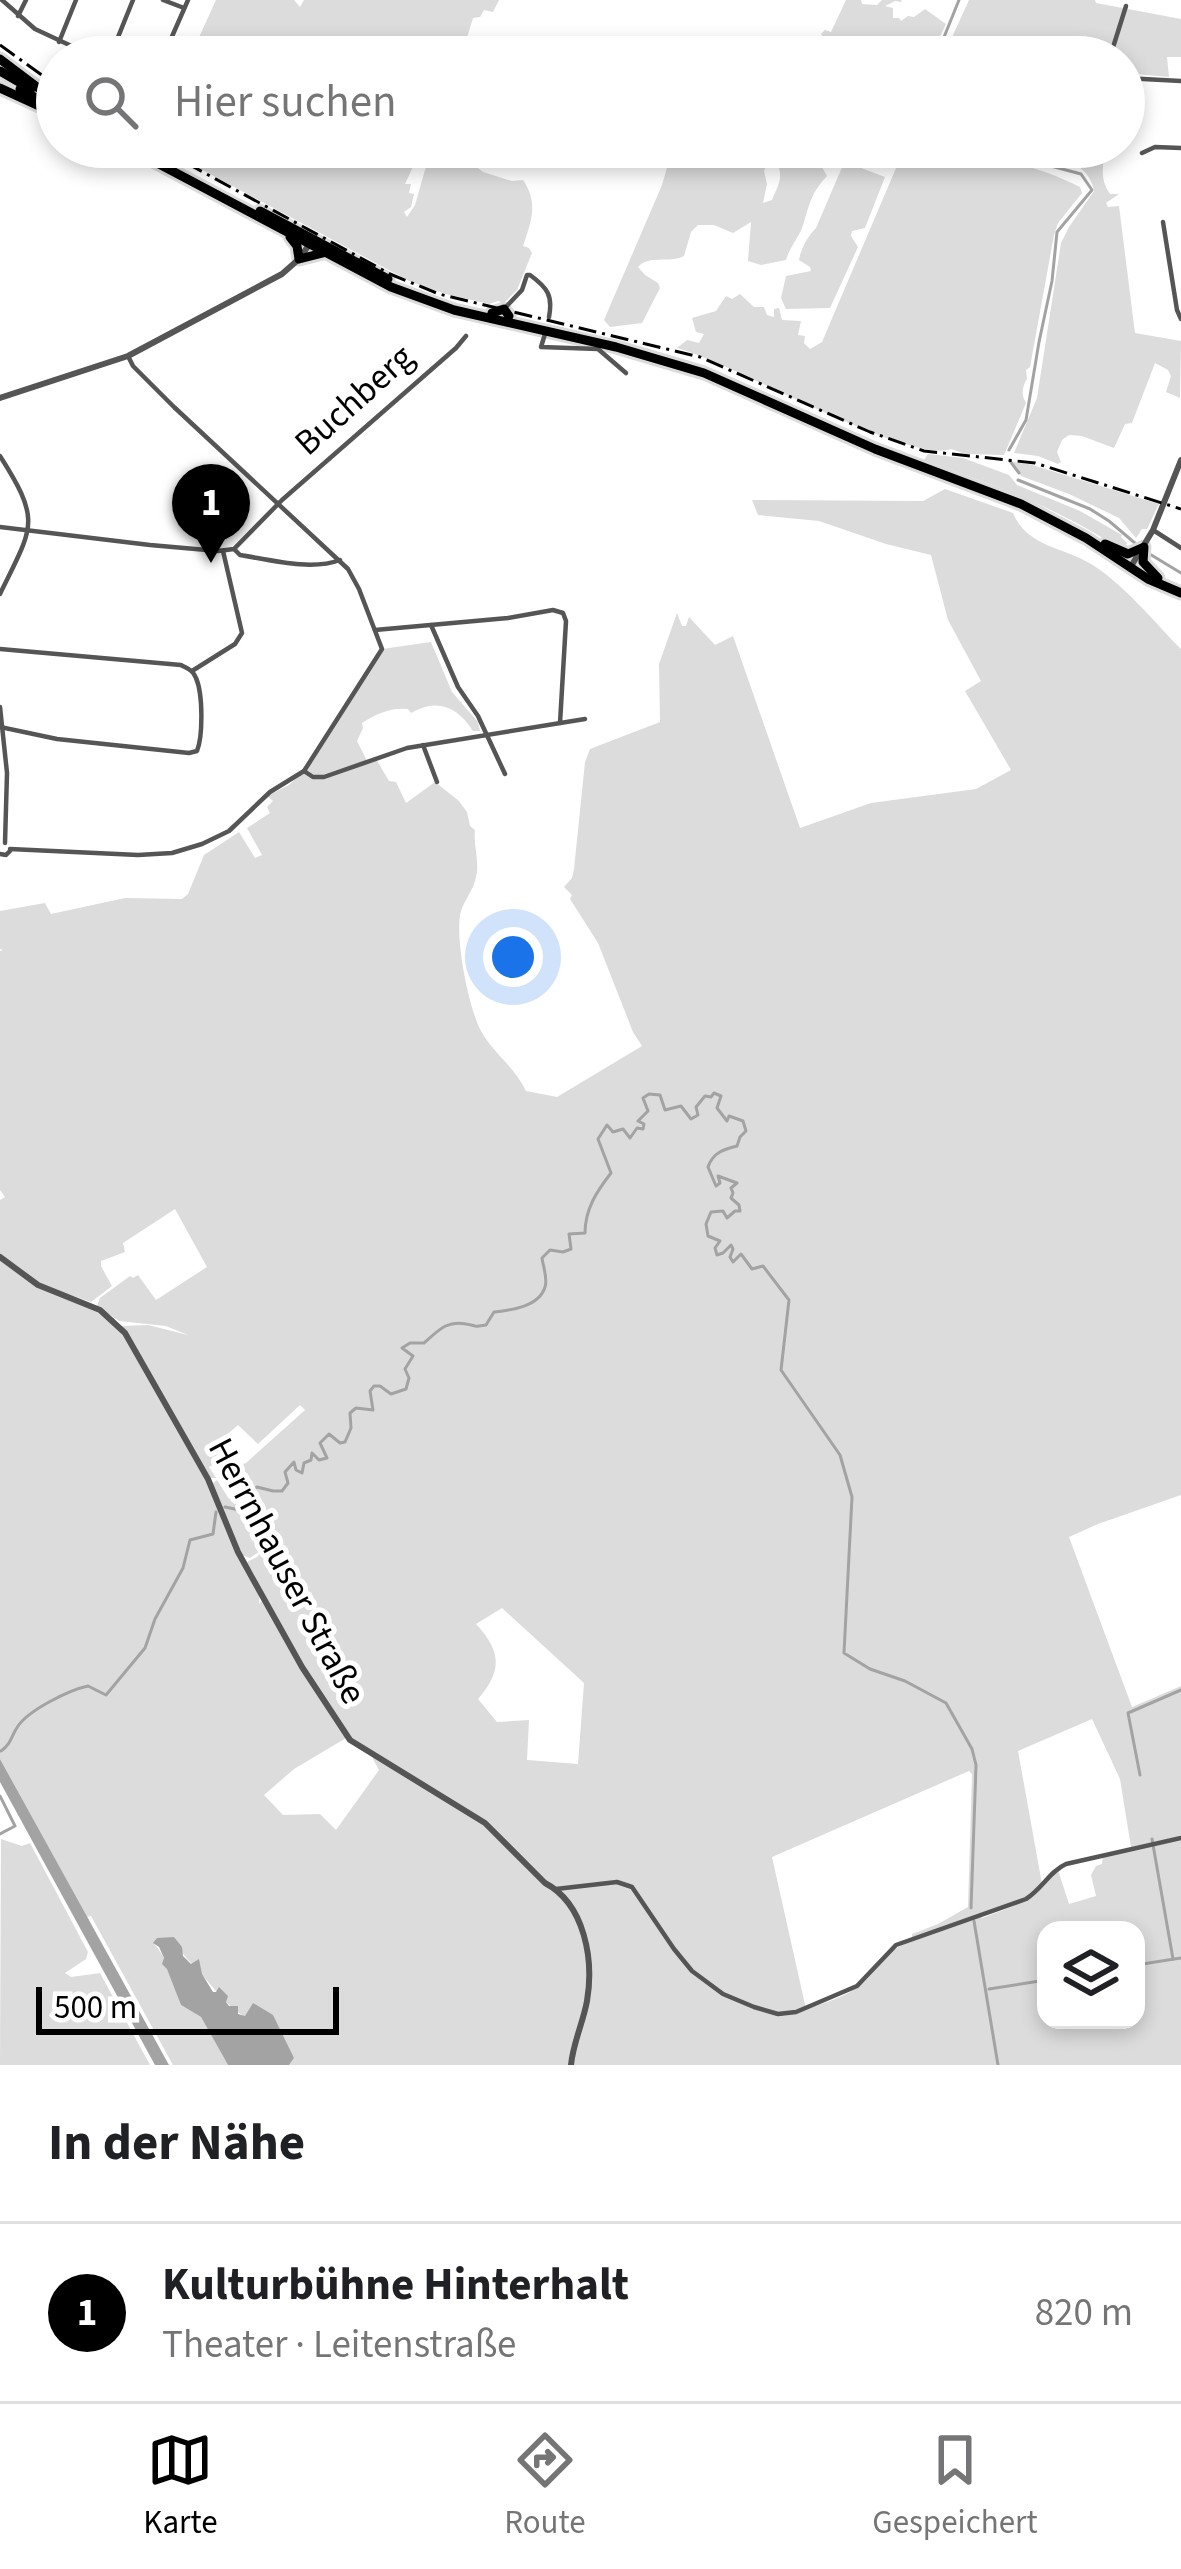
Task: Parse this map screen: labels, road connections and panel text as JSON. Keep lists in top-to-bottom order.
{
  "streets": {
    "street": ["Buchberg", "Herrnhauser Straße"]
  },
  "scale_bar": "500 m",
  "page": {
    "search": "Hier suchen",
    "pins": "1",
    "scale": "500 m",
    "heading": "In der Nähe",
    "list": [
      {
        "mark": "1",
        "name": "Kulturbühne Hinterhalt",
        "note": "Theater · Leitenstraße",
        "value": "820 m"
      }
    ],
    "nav": ["Karte", "Route", "Gespeichert"]
  }
}
